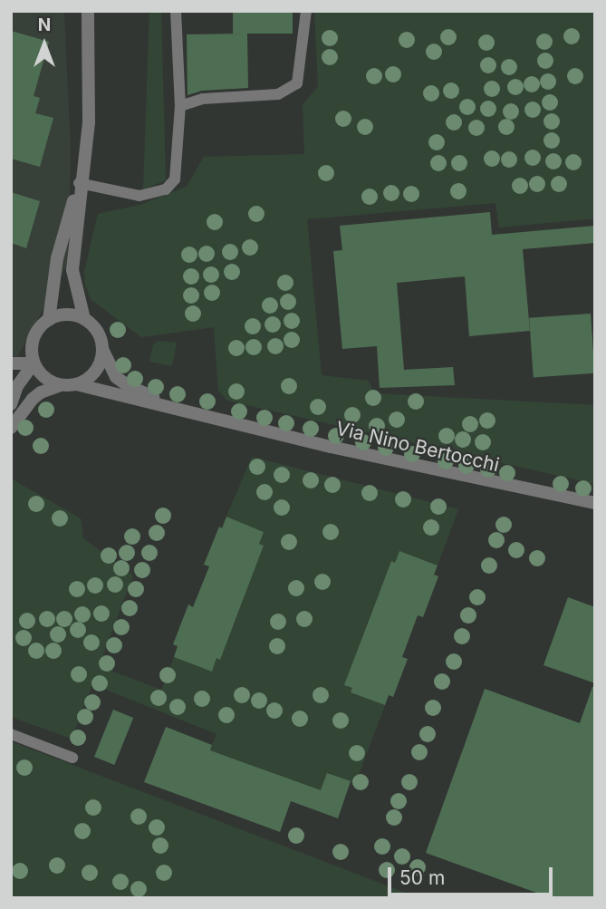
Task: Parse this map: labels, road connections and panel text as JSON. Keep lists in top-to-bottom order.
{
  "streets": {
    "street": ["Via Nino Bertocchi"]
  },
  "scale_bar": "50 m",
  "north": "top"
}
